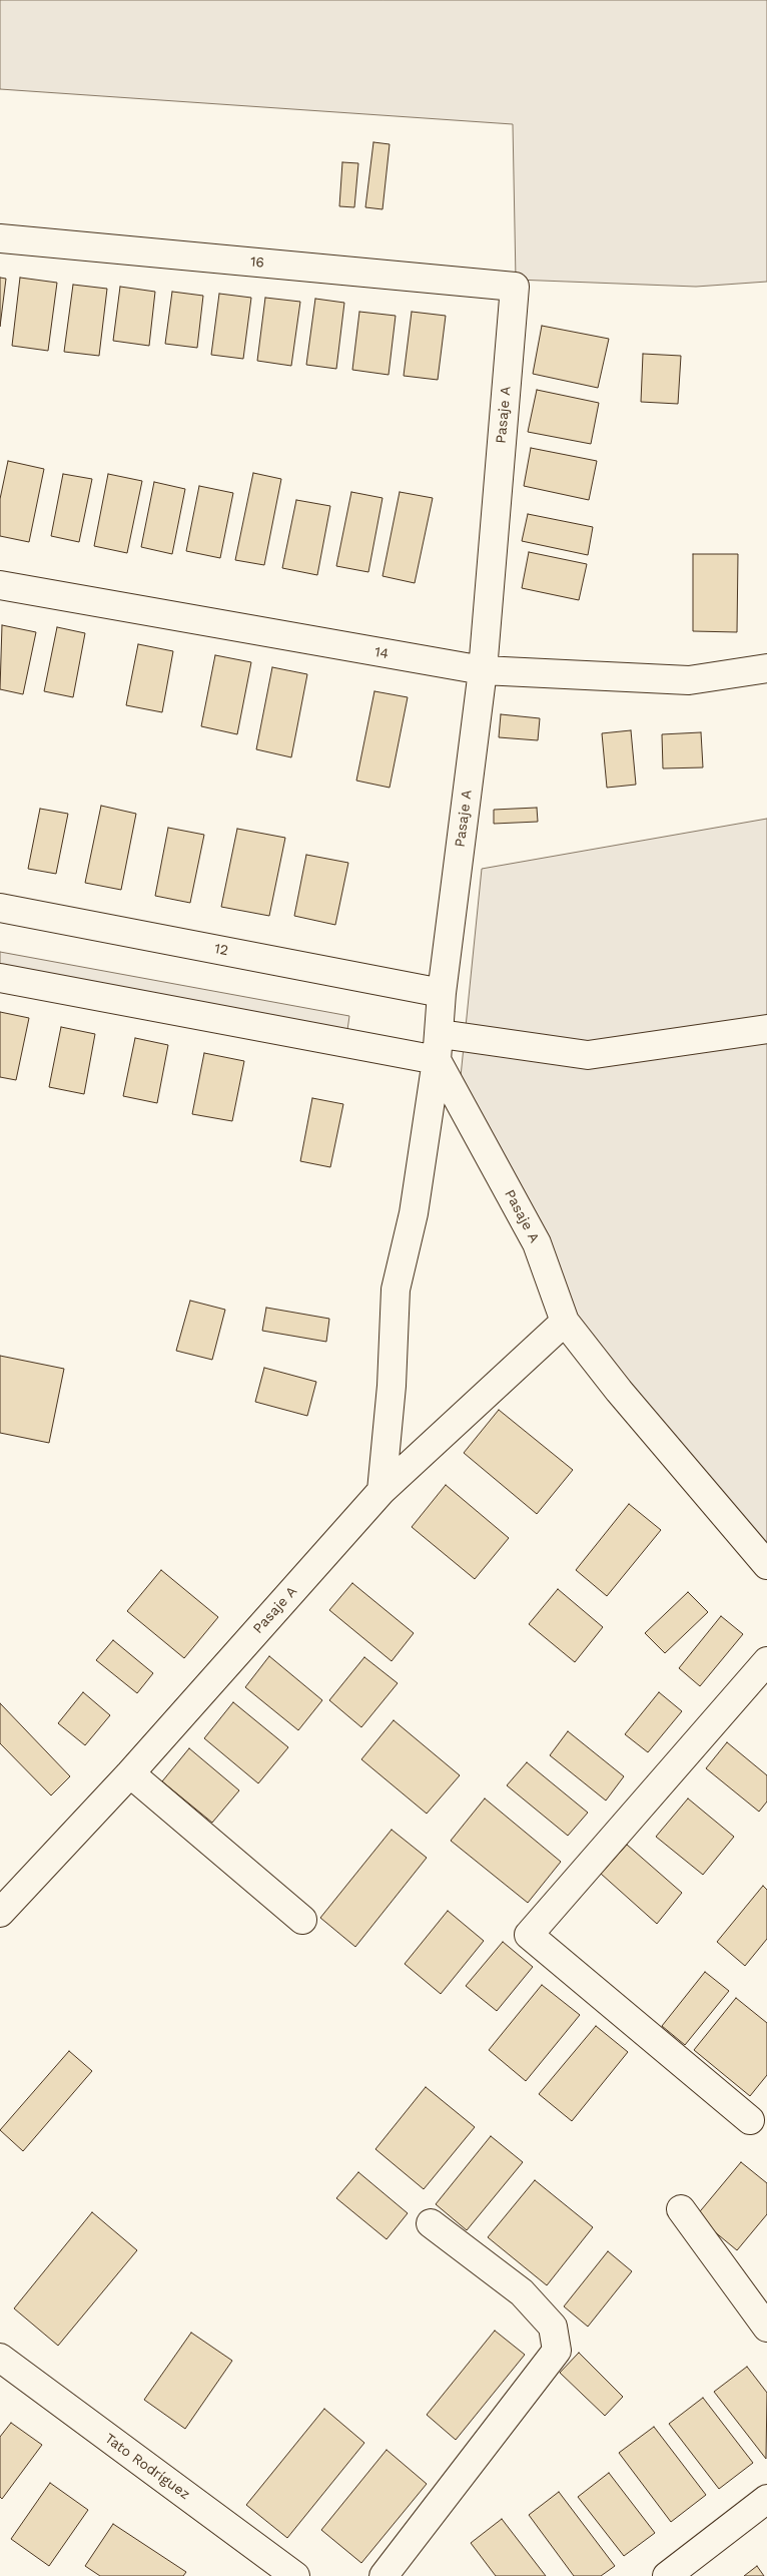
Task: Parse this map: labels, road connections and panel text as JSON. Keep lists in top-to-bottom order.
{
  "streets": {
    "street": [
      "16",
      "Pasaje A",
      "14",
      "12",
      "Tato Rodríguez"
    ]
  },
  "crossings": [
    ["16", "Pasaje A"],
    ["Pasaje A", "14"],
    ["Pasaje A", "12"]
  ]
}
